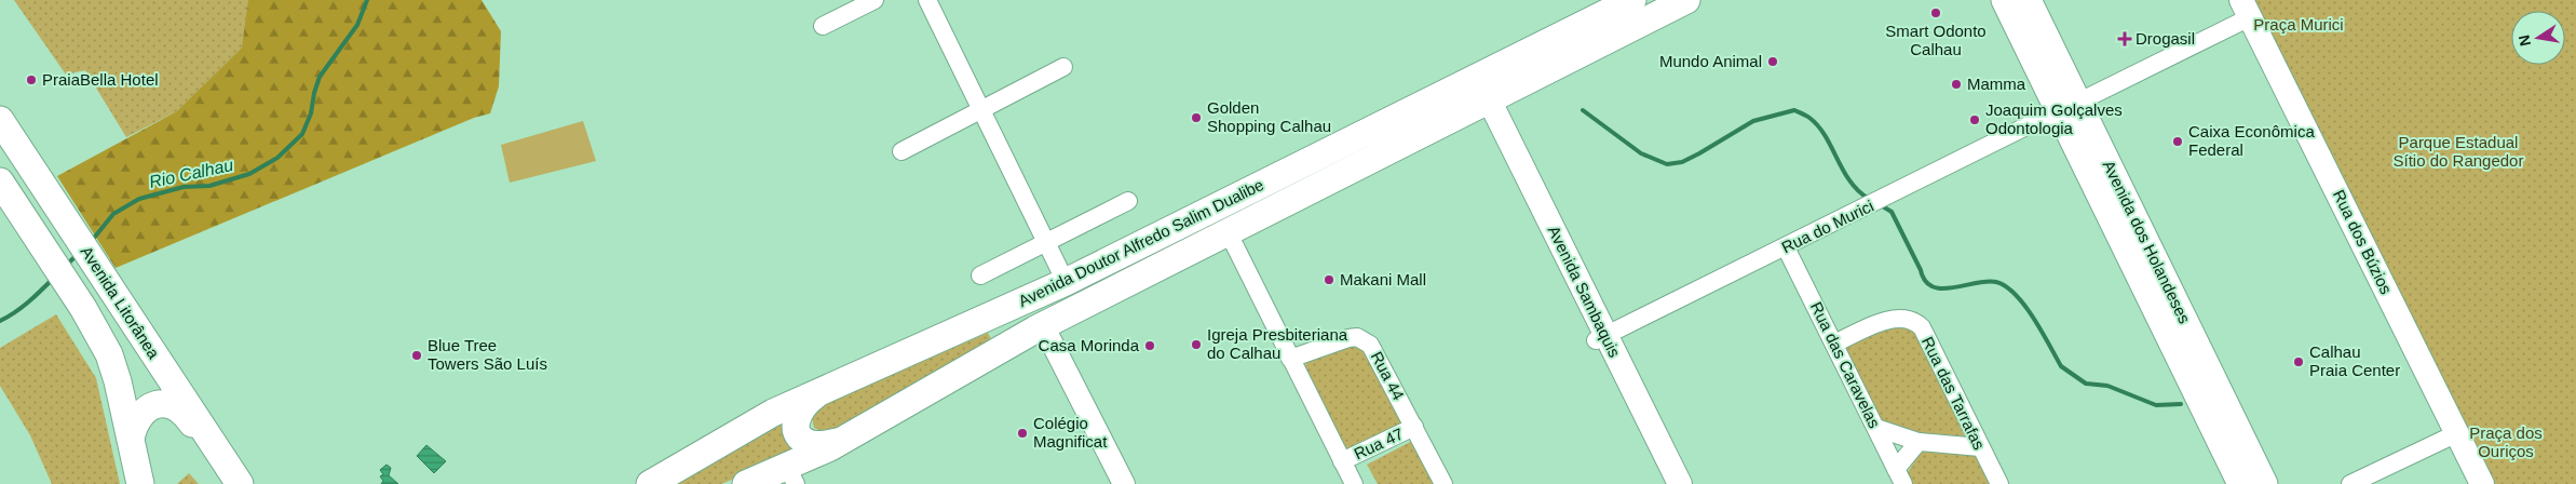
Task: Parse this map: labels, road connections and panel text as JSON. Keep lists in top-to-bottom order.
{
  "streets": {
    "main road": [
      "Avenida dos Holandeses",
      "Rua dos Búzios",
      "Avenida Doutor Alfredo Salim Dualibe",
      "Avenida Sambaquis",
      "Avenida Litorânea"
    ],
    "street": [
      "Rua do Murici",
      "Rua das Caravelas",
      "Rua 44",
      "Rua das Tarrafas",
      "Rua 47"
    ]
  },
  "crossings": [
    ["Rua do Murici", "Avenida dos Holandeses"],
    ["Rua do Murici", "Rua dos Búzios"],
    ["Rua do Murici", "Avenida Sambaquis"],
    ["Rua do Murici", "Rua das Caravelas"],
    ["Avenida Doutor Alfredo Salim Dualibe", "Avenida Sambaquis"],
    ["Rua das Caravelas", "Rua das Tarrafas"],
    ["Rua 44", "Rua 47"]
  ],
  "water": ["Rio Calhau"],
  "parks": ["Praça Murici", "Parque Estadual Sítio do Rangedor", "Praça dos Ouriços"],
  "places": {
    "other": [
      "Smart Odonto Calhau",
      "Mundo Animal",
      "PraiaBella Hotel",
      "Mamma",
      "Golden Shopping Calhau",
      "Joaquim Golçalves Odontologia",
      "Caixa Econômica Federal",
      "Makani Mall",
      "Igreja Presbiteriana do Calhau",
      "Casa Morinda",
      "Blue Tree Towers São Luís",
      "Calhau Praia Center",
      "Colégio Magnificat"
    ],
    "health": ["Drogasil"]
  },
  "north": "left"
}
